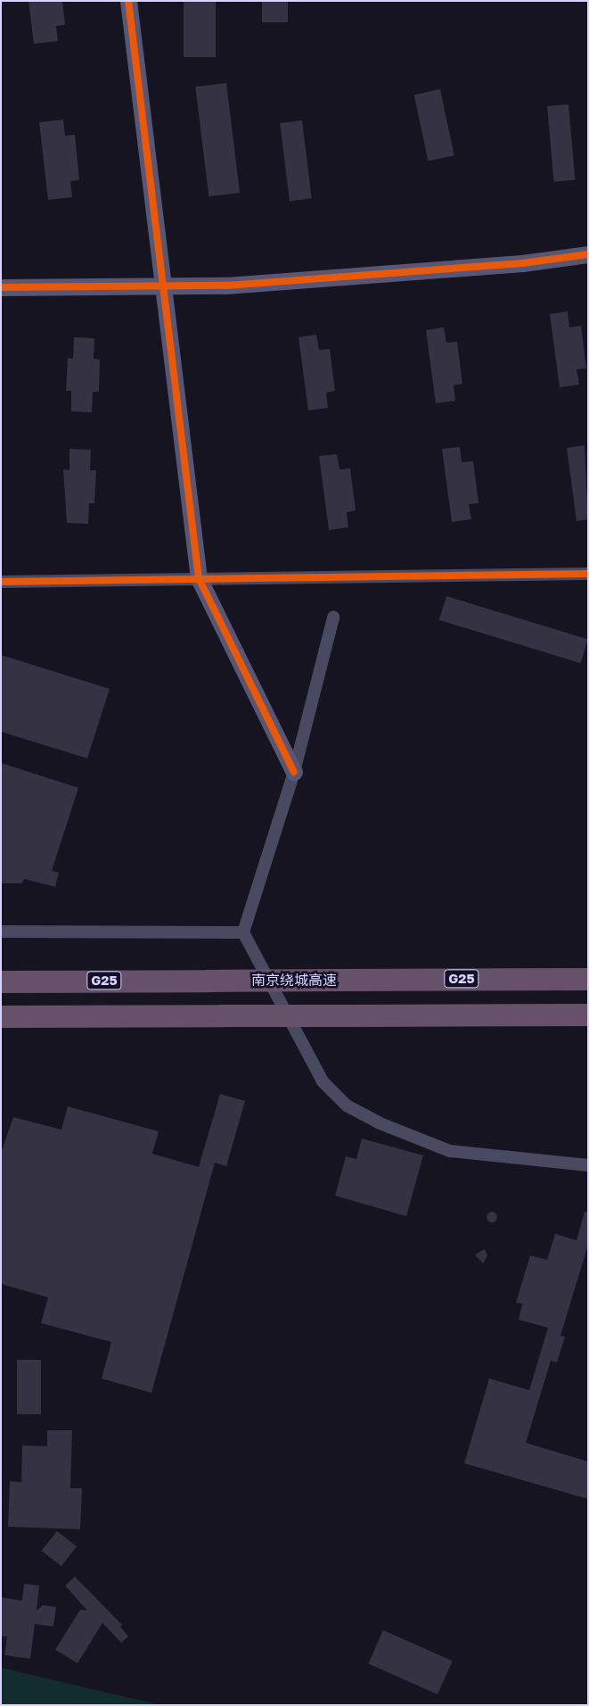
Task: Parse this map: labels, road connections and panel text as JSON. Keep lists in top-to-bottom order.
{
  "streets": {
    "highway": ["G25", "南京绕城高速"]
  }
}
